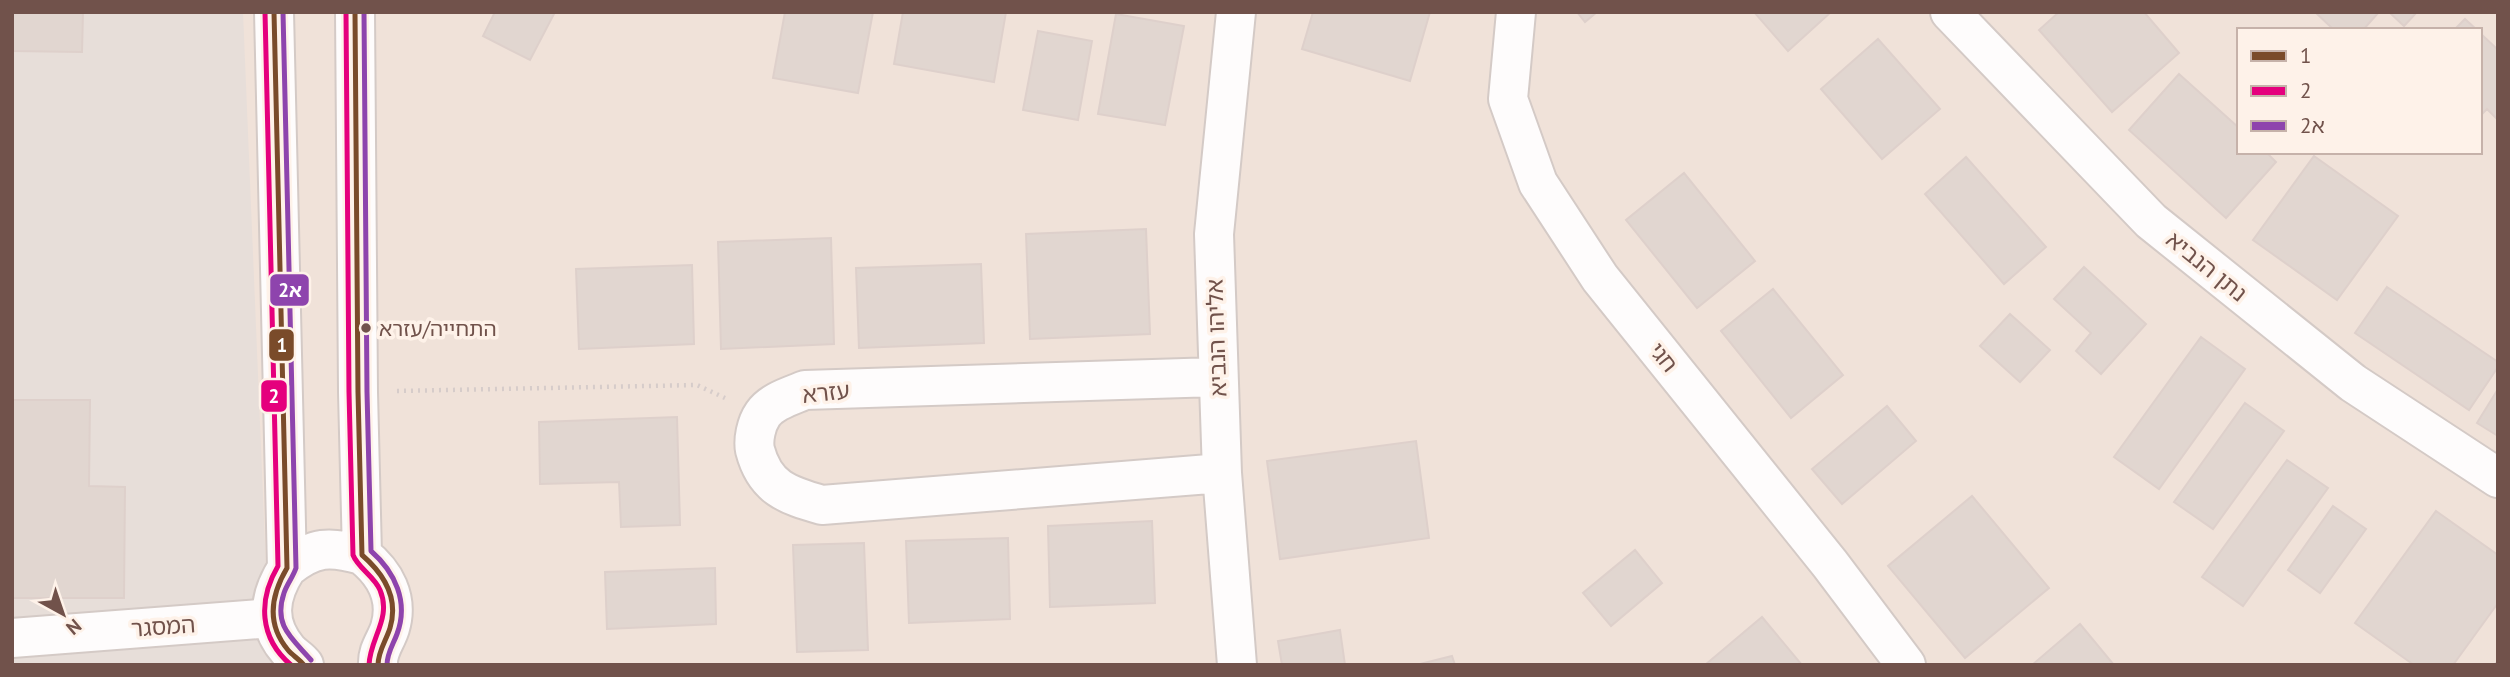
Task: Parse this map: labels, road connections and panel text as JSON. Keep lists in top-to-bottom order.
{
  "streets": {
    "street": [
      "נתן הנביא",
      "אליהו הנביא",
      "חגי",
      "עזרא",
      "המסגר"
    ]
  },
  "crossings": [
    ["אליהו הנביא", "עזרא"]
  ],
  "places": ["התחייה/עזרא"],
  "lines": ["transit line 1", "transit line 2", "transit line 2א"],
  "legend": ["1", "2", "2א"],
  "north": "bottom right"
}
